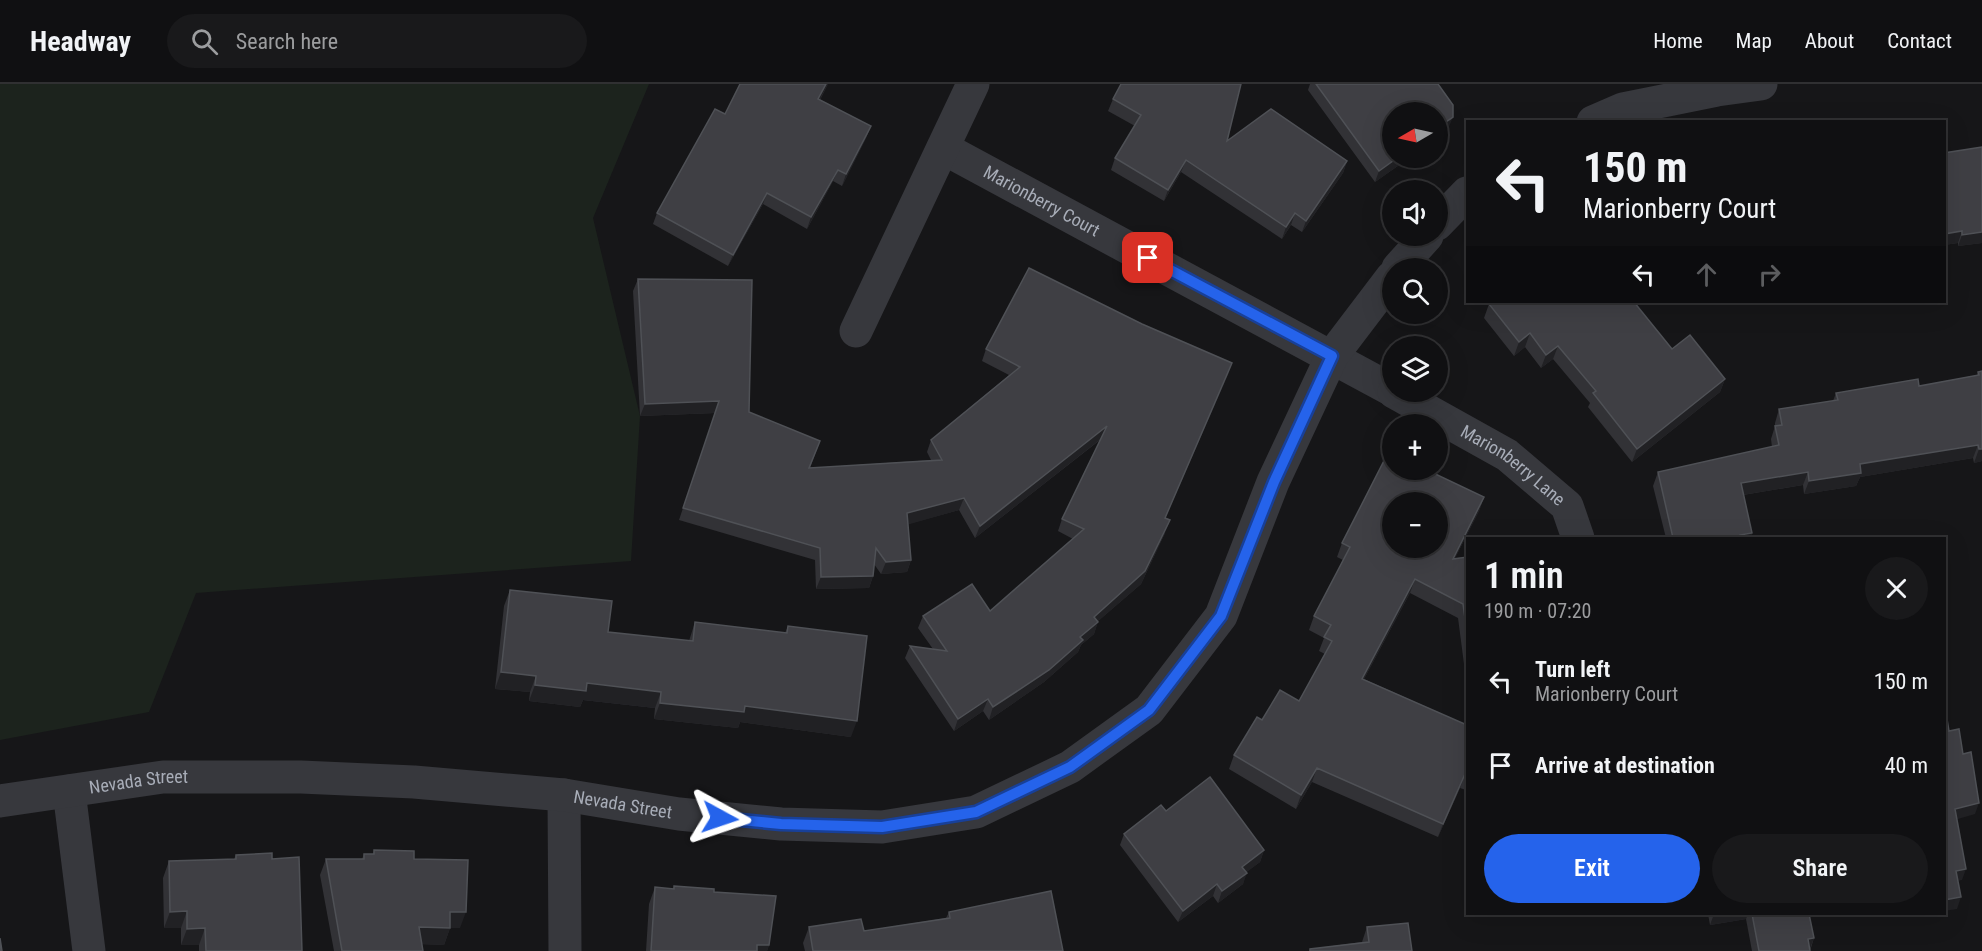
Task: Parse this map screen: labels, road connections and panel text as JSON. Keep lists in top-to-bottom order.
{
  "streets": {
    "street": ["Marionberry Court", "Marionberry Lane", "Nevada Street"]
  },
  "crossings": [
    ["Marionberry Court", "Marionberry Lane"],
    ["Marionberry Court", "Nevada Street"],
    ["Marionberry Lane", "Nevada Street"]
  ],
  "north": "left",
  "page": {
    "header": "Headway",
    "search": "Search here",
    "nav": [
      "Home",
      "Map",
      "About",
      "Contact"
    ],
    "map_buttons": ["+", "−"],
    "turn": ["150 m", "Marionberry Court"],
    "heading": ["1 min", "190 m · 07:20"],
    "list": [
      {
        "name": "Turn left",
        "note": "Marionberry Court",
        "value": "150 m"
      },
      {
        "name": "Arrive at destination",
        "value": "40 m"
      }
    ],
    "buttons": ["Exit", "Share"]
  }
}
